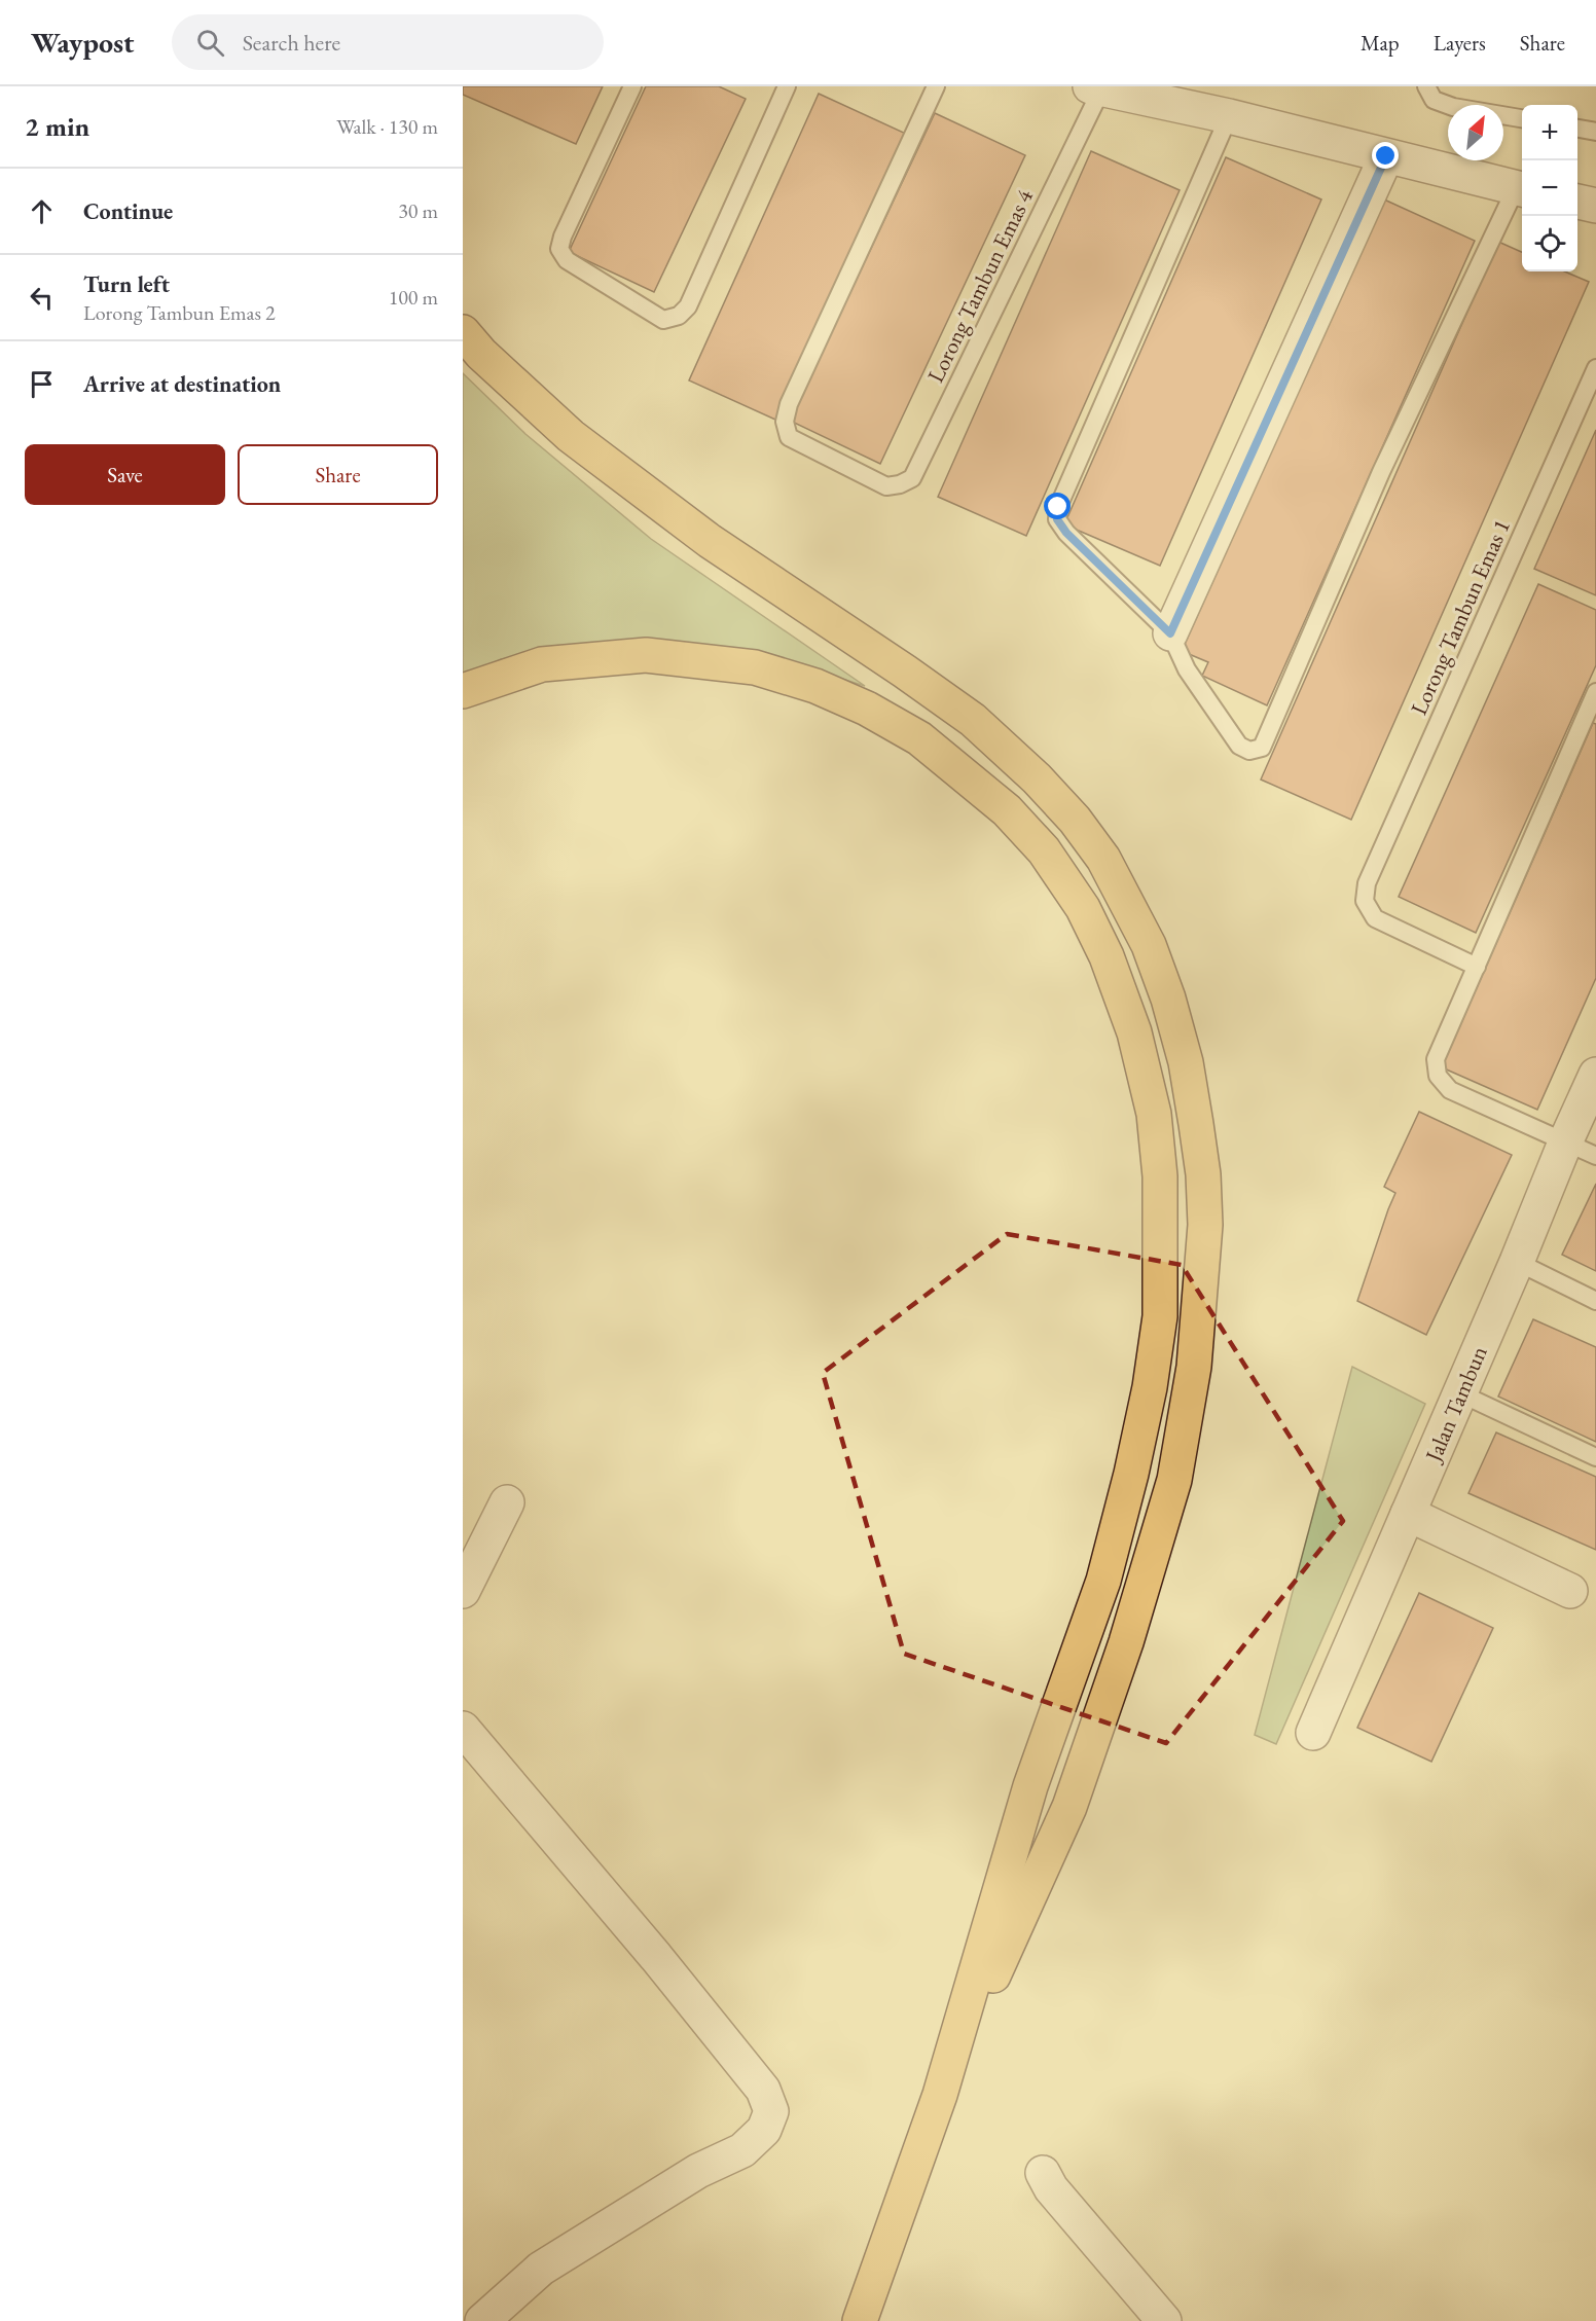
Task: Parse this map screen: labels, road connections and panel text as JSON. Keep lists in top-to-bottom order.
{
  "streets": {
    "street": ["Jalan Tambun"],
    "lane": ["Lorong Tambun Emas 4", "Lorong Tambun Emas 1"]
  },
  "north": "top right",
  "page": {
    "header": "Waypost",
    "search": "Search here",
    "nav": ["Map", "Layers", "Share"],
    "heading": ["2 min", "Walk · 130 m"],
    "map_buttons": ["+", "−"],
    "list": [
      ["Continue", "30 m"],
      ["Turn left", "Lorong Tambun Emas 2", "100 m"],
      "Arrive at destination"
    ],
    "buttons": ["Save", "Share"]
  }
}
